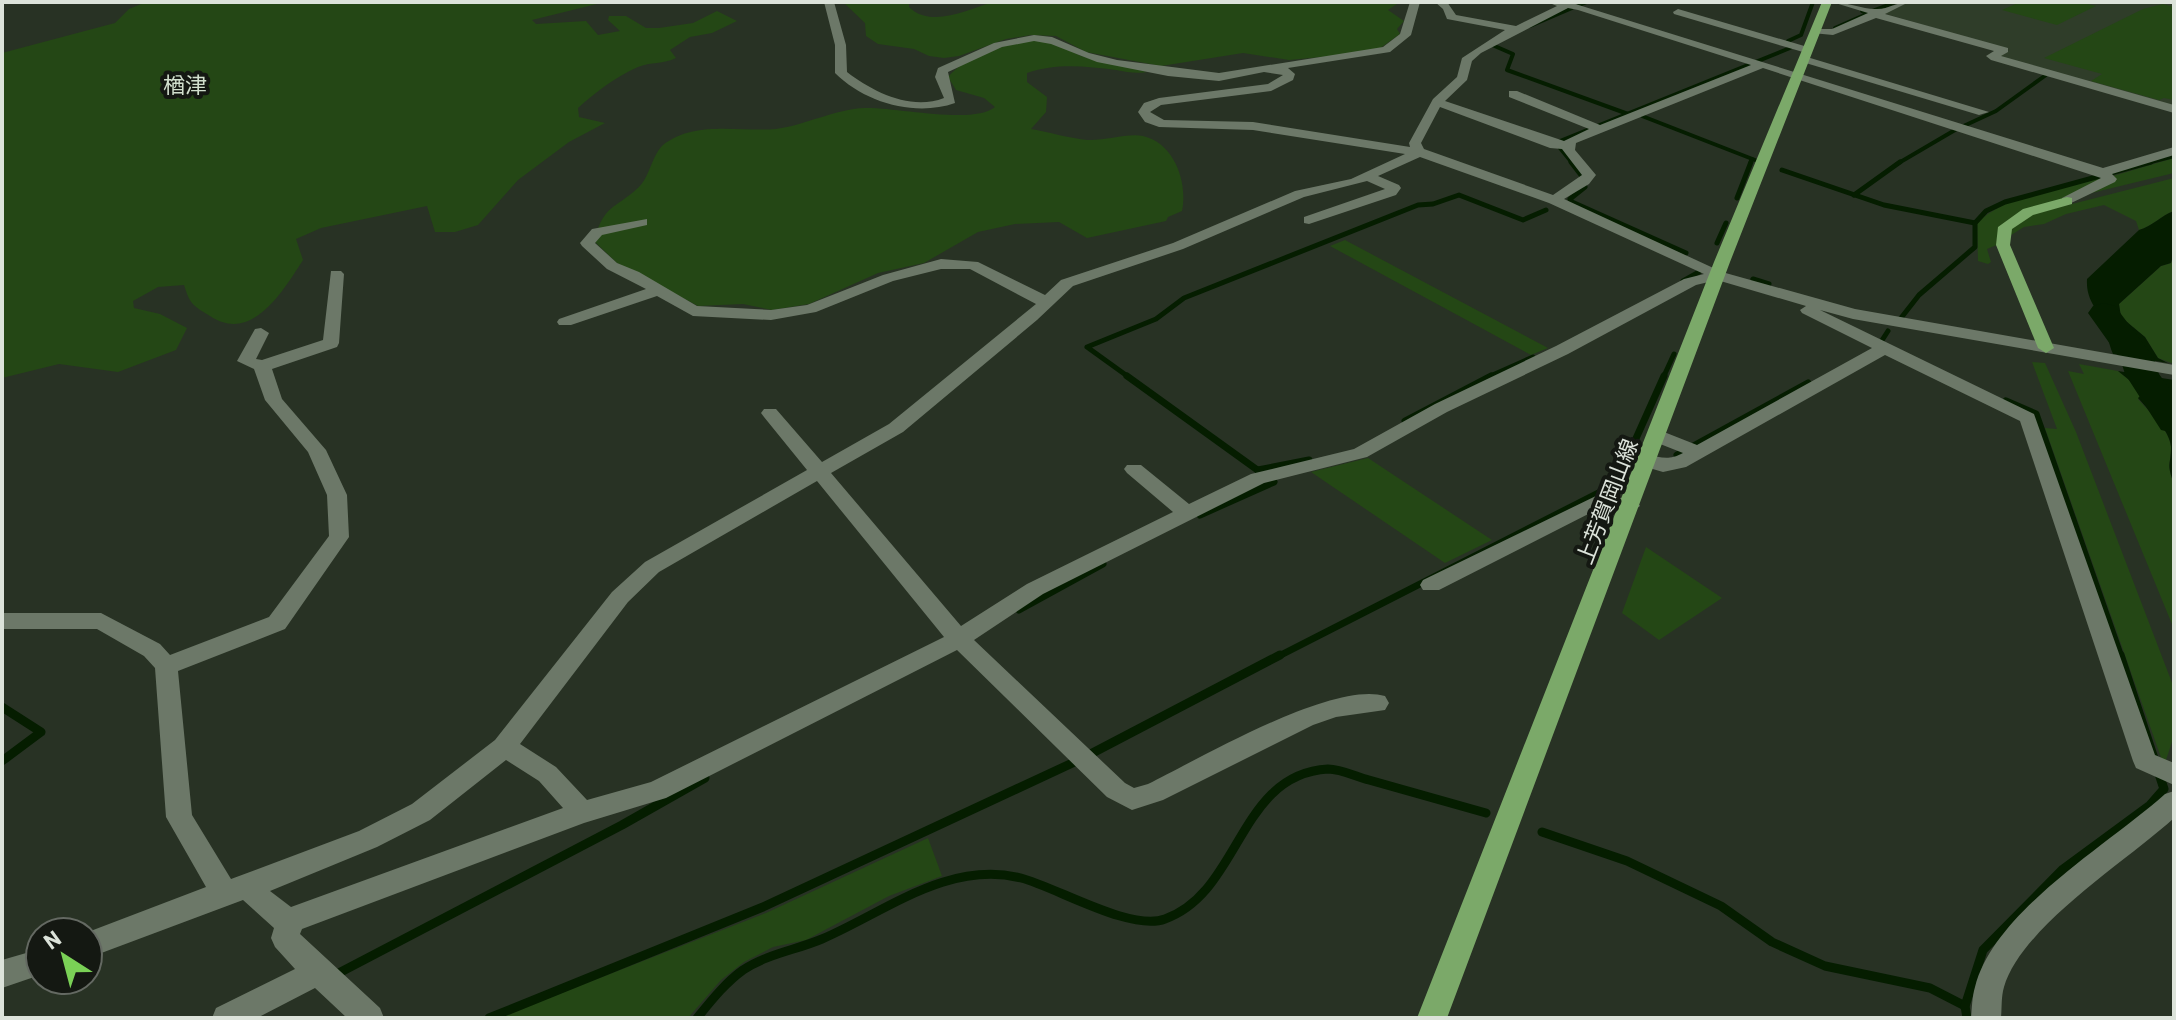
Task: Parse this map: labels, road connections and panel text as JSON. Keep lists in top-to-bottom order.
{
  "streets": {
    "main road": ["上芳賀岡山線"]
  },
  "districts": ["楢津"],
  "north": "top left"
}
